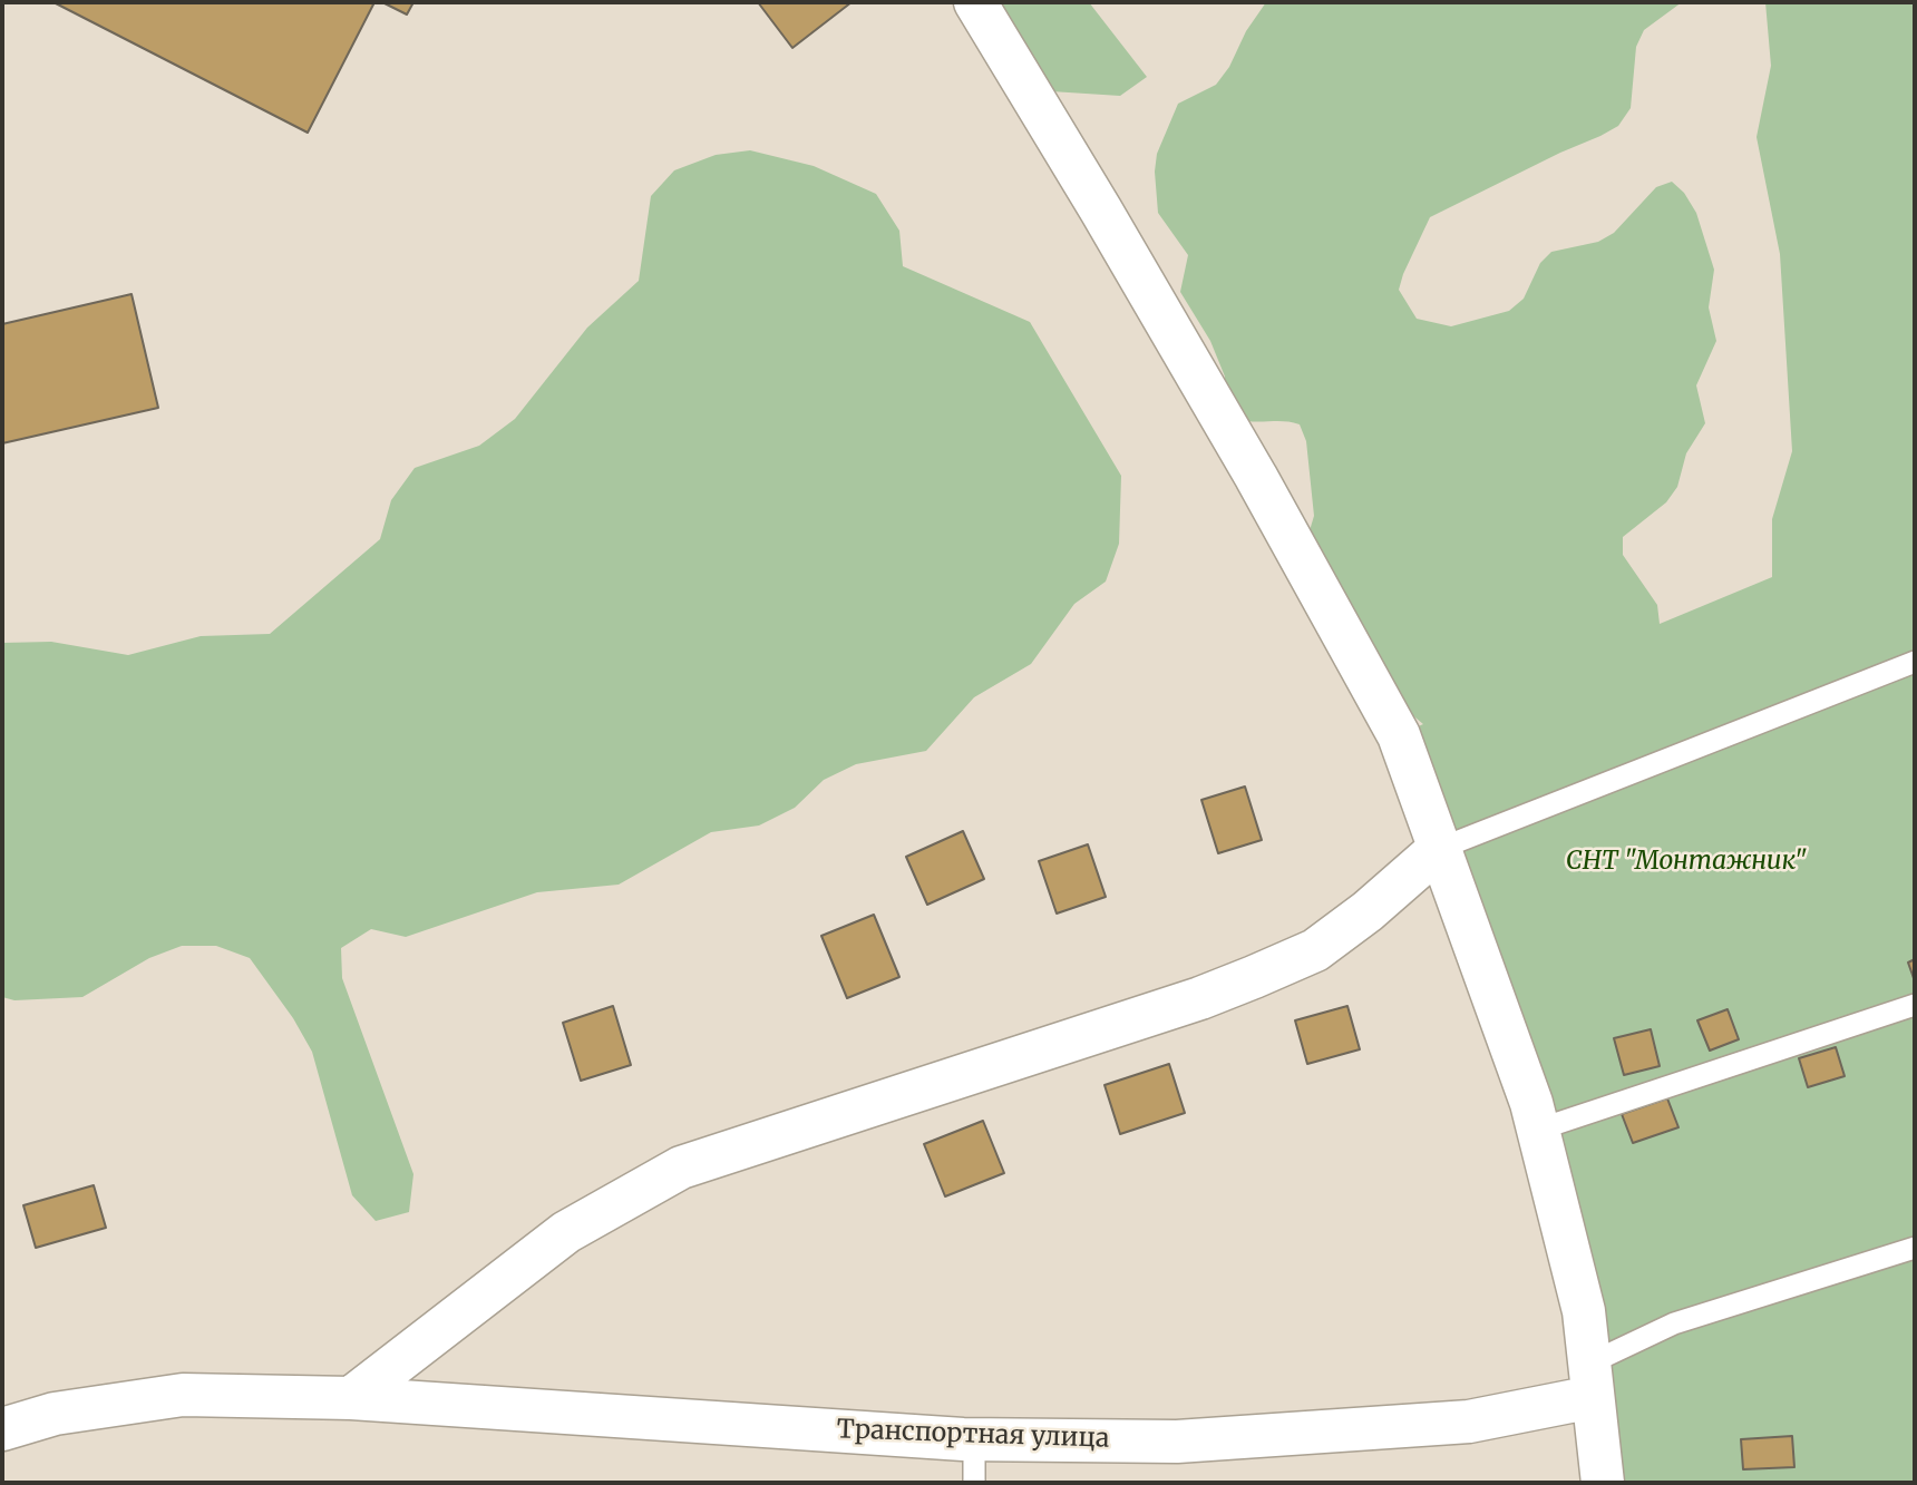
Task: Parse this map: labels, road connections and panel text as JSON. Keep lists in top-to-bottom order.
{
  "streets": {
    "street": ["Транспортная улица"]
  },
  "parks": ["СНТ \"Монтажник\""]
}
